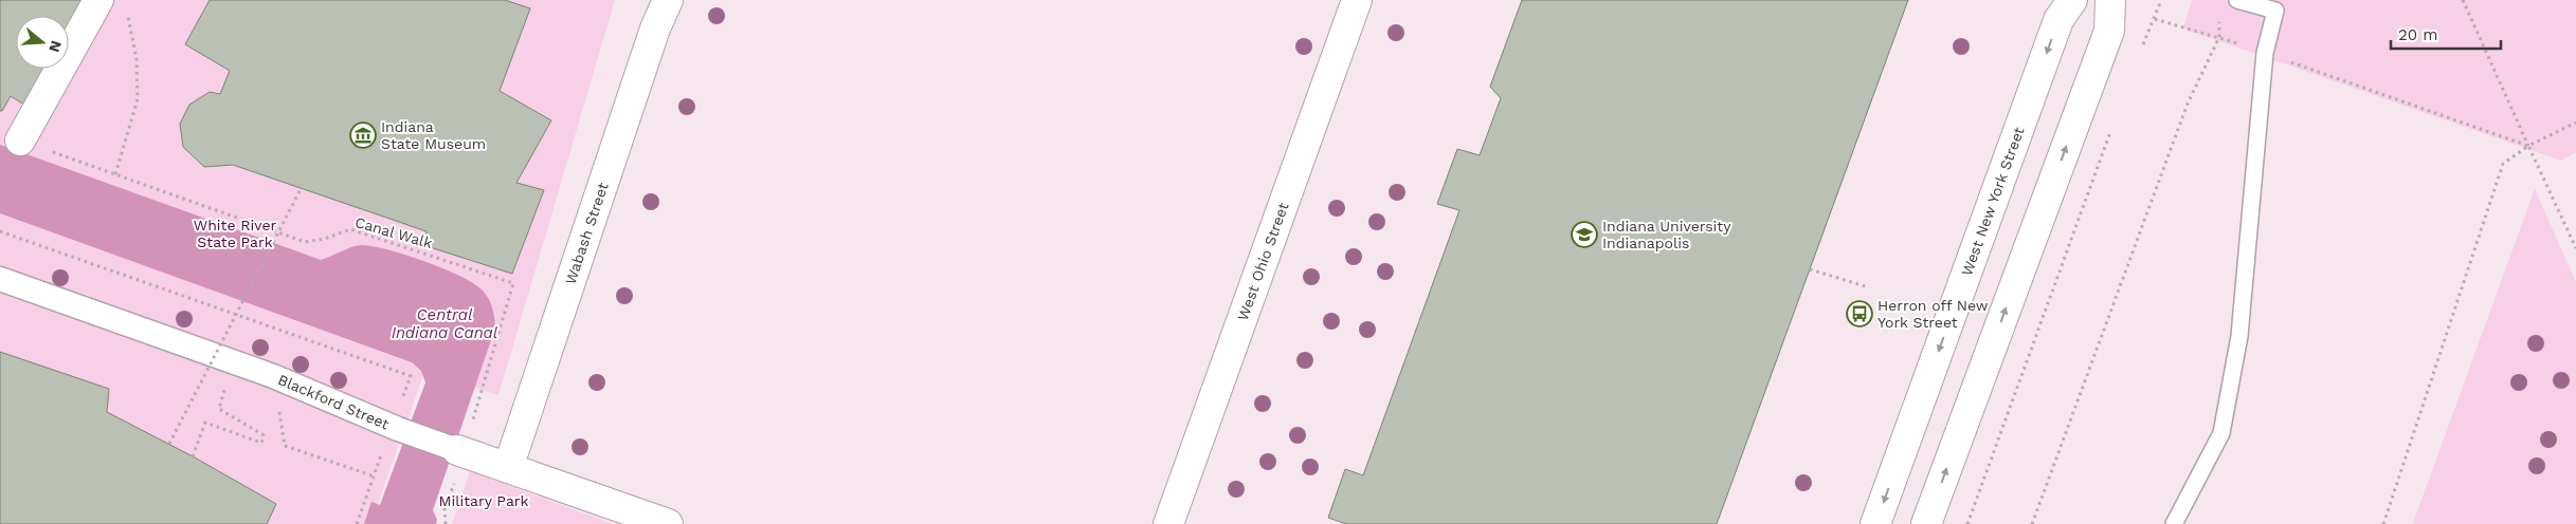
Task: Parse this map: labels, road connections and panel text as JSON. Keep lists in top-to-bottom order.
{
  "streets": {
    "street": [
      "West New York Street",
      "Wabash Street",
      "West Ohio Street",
      "Blackford Street"
    ],
    "path": ["Canal Walk"]
  },
  "crossings": [
    ["Canal Walk", "Blackford Street"],
    ["Wabash Street", "Blackford Street"]
  ],
  "water": ["Central Indiana Canal"],
  "parks": ["White River State Park", "Military Park"],
  "places": {
    "museum": ["Indiana State Museum"],
    "school or university": ["Indiana University Indianapolis"],
    "bus stop": ["Herron off New York Street"]
  },
  "scale_bar": "20 m",
  "north": "right"
}
